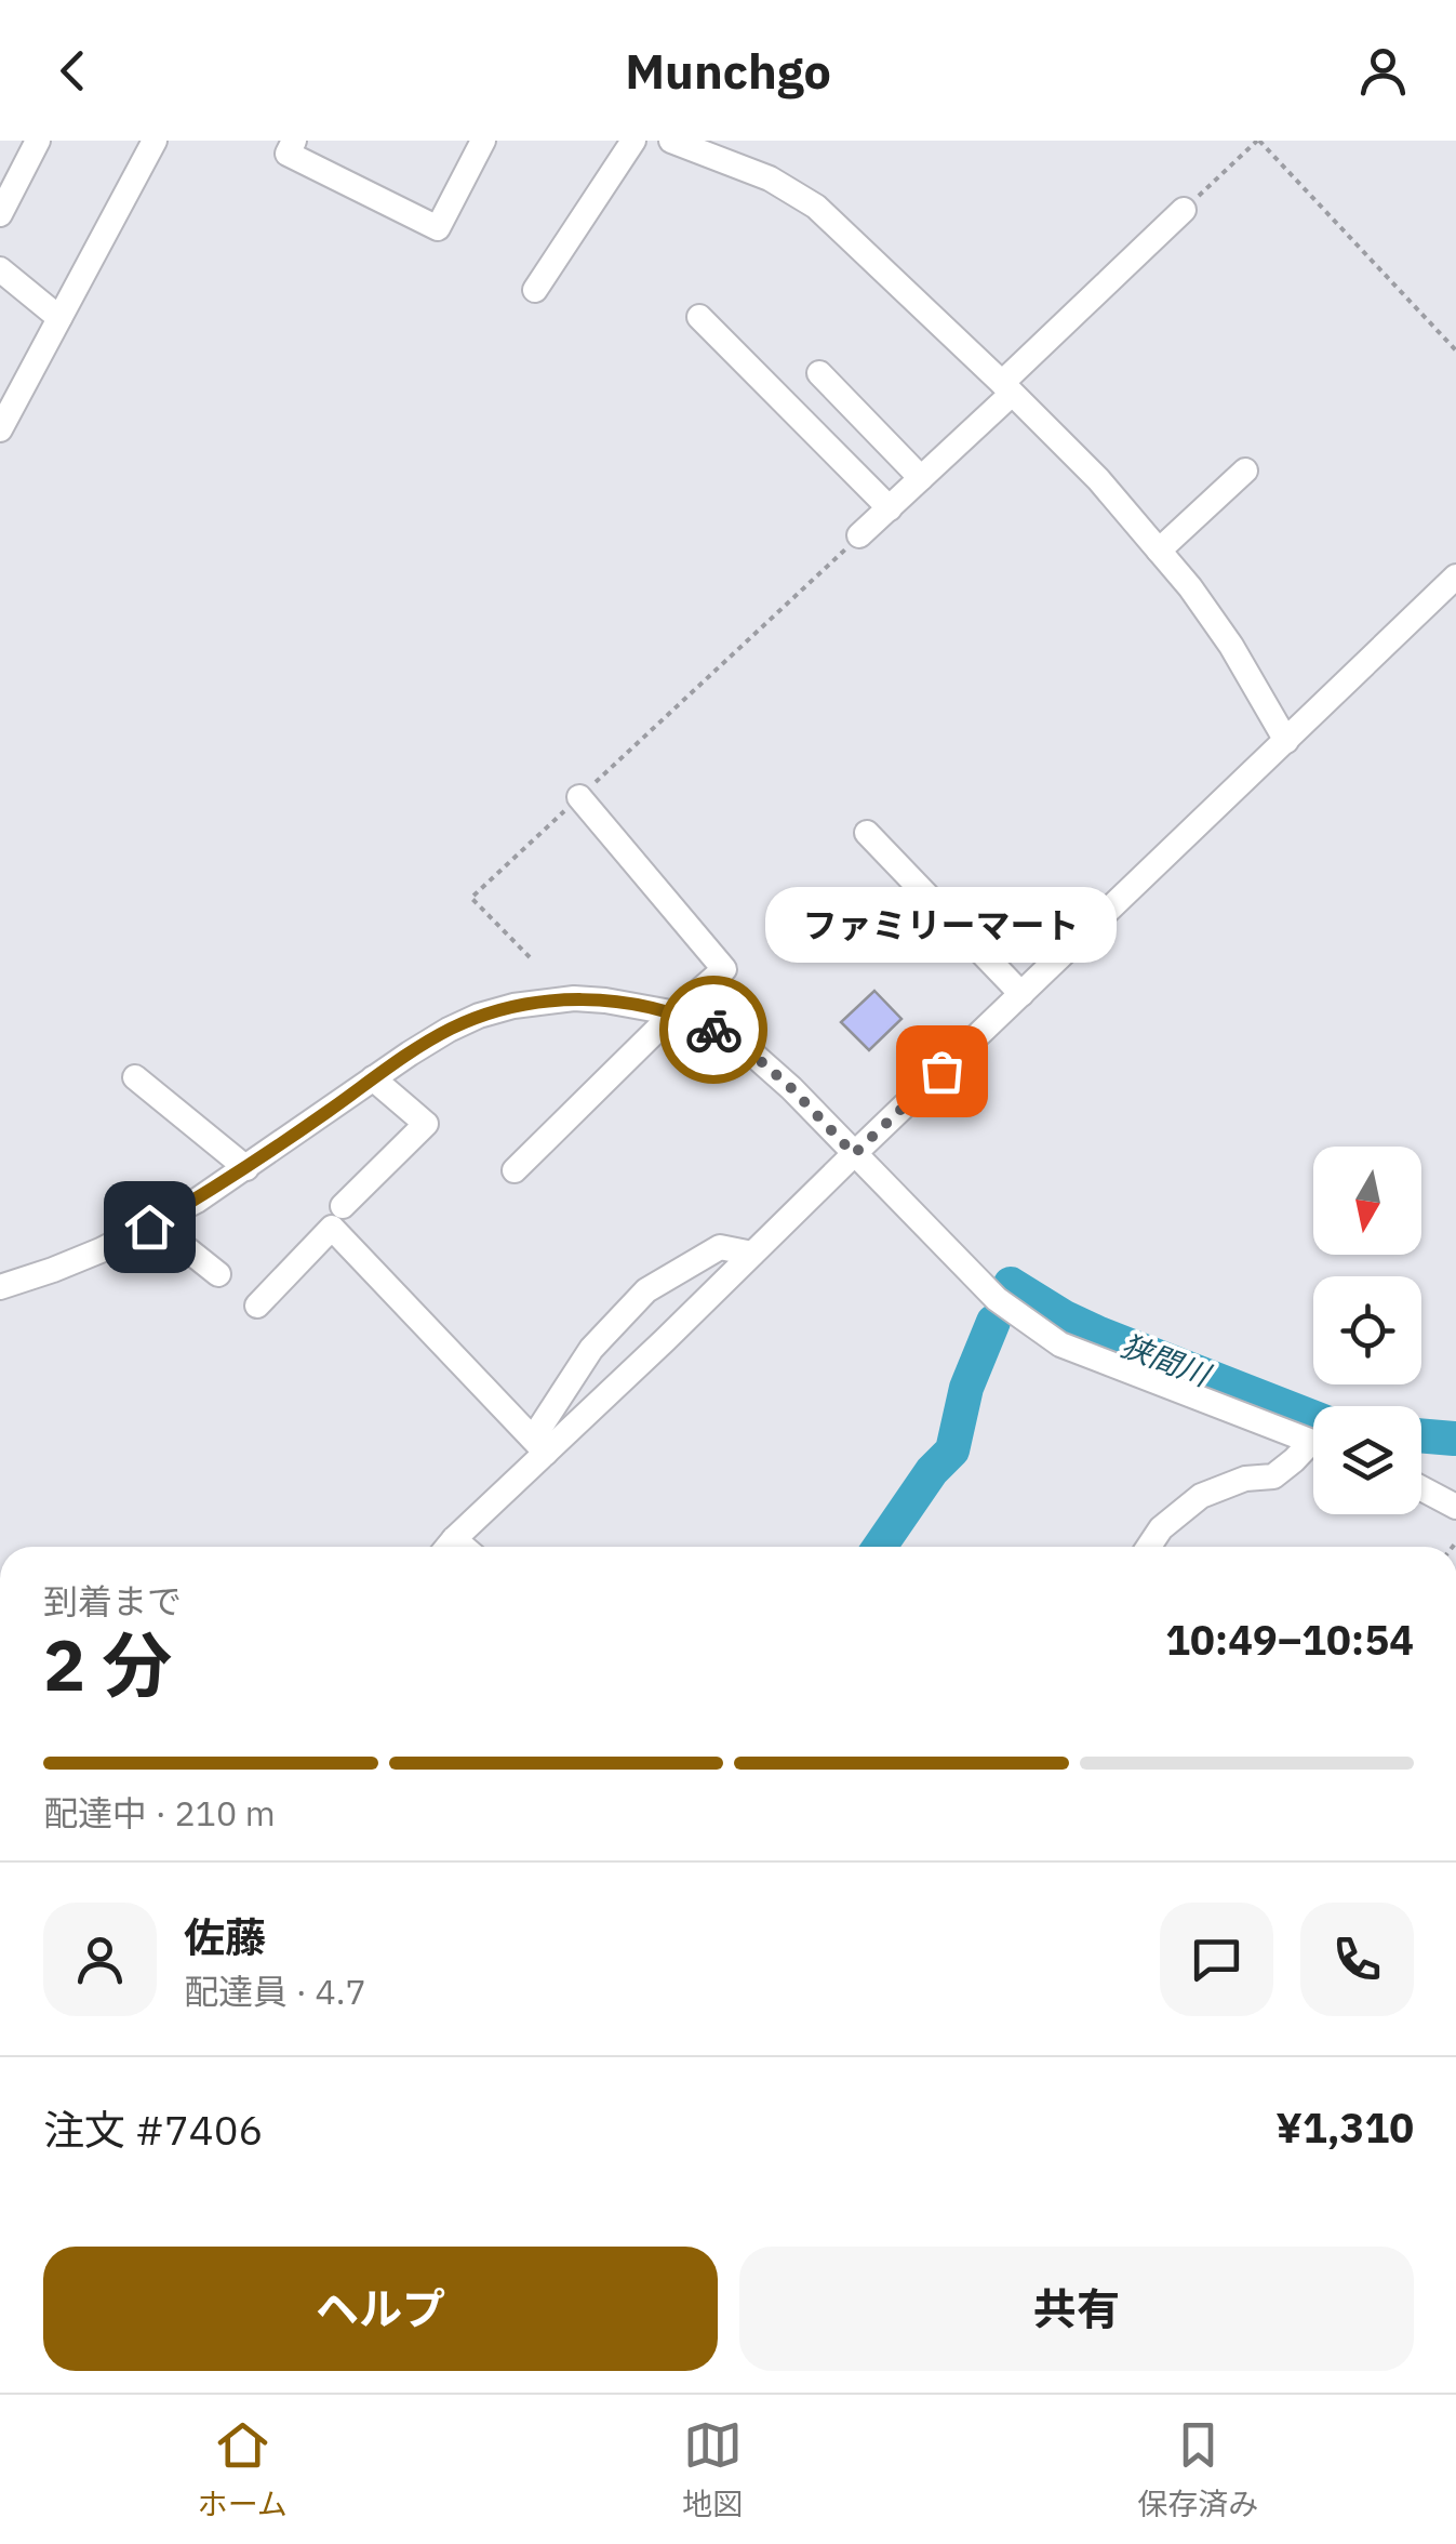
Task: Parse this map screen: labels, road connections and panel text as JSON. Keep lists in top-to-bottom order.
{
  "water": ["狭間川"],
  "places": ["ファミリーマート"],
  "north": "bottom",
  "page": {
    "header": "Munchgo",
    "bubble": "ファミリーマート",
    "heading": ["2 分", "到着まで", "10:49–10:54"],
    "panel": [
      "佐藤",
      "配達員 · 4.7",
      "注文 #7406",
      "¥1,310"
    ],
    "bar": "配達中 · 210 m",
    "buttons": ["ヘルプ", "共有"],
    "tabs": ["ホーム", "地図", "保存済み"]
  }
}
